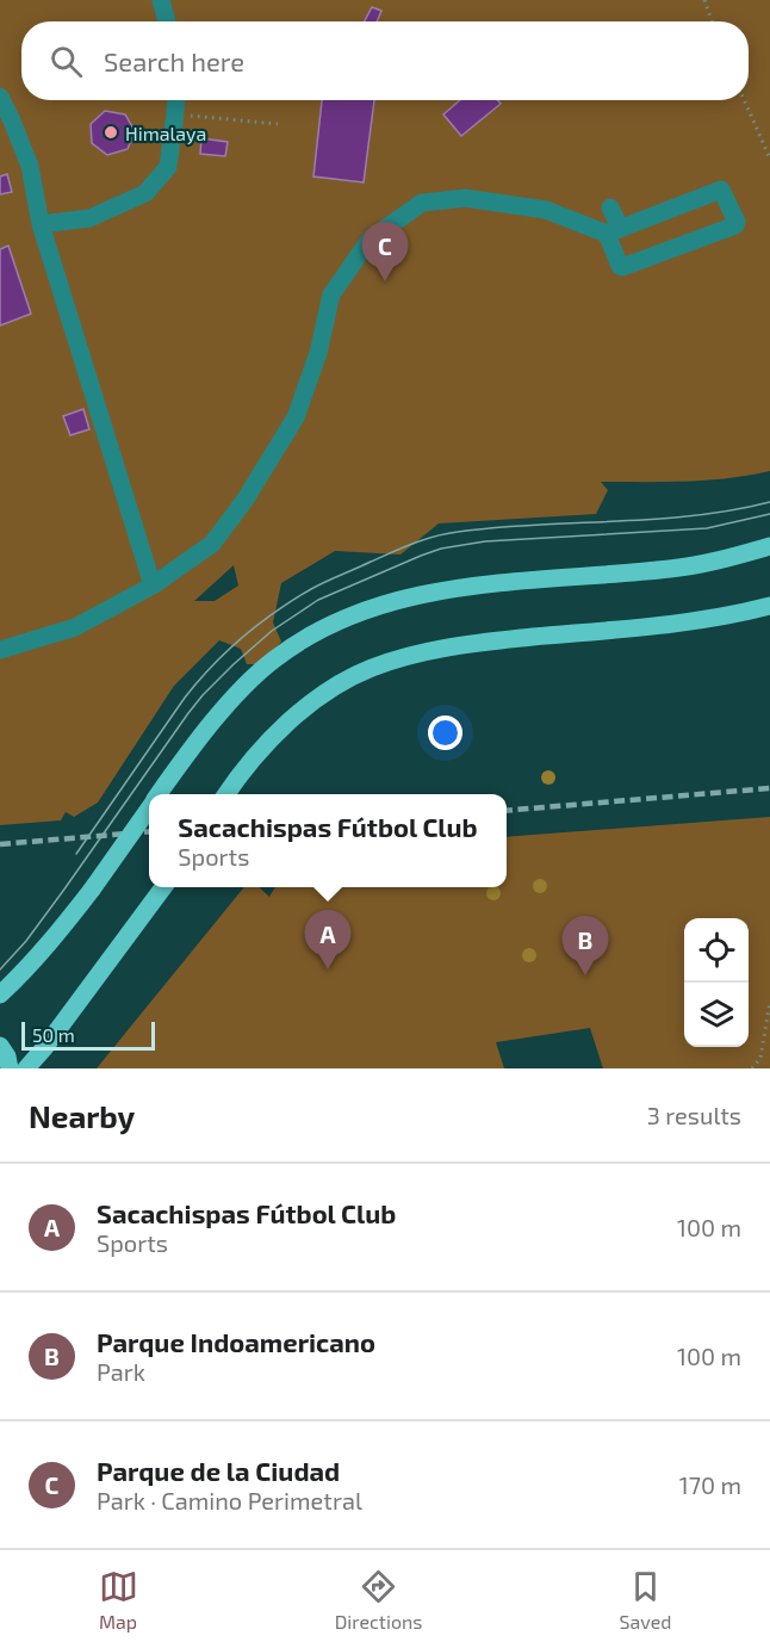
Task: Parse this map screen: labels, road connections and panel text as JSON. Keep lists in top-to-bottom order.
{
  "places": ["Himalaya"],
  "scale_bar": "50 m",
  "page": {
    "search": "Search here",
    "pins": ["C", "A", "B"],
    "popup": ["Sacachispas Fútbol Club", "Sports"],
    "scale": "50 m",
    "heading": ["Nearby", "3 results"],
    "list": [
      {
        "mark": "A",
        "name": "Sacachispas Fútbol Club",
        "note": "Sports",
        "value": "100 m"
      },
      {
        "mark": "B",
        "name": "Parque Indoamericano",
        "note": "Park",
        "value": "100 m"
      },
      {
        "mark": "C",
        "name": "Parque de la Ciudad",
        "note": "Park · Camino Perimetral",
        "value": "170 m"
      }
    ],
    "nav": ["Map", "Directions", "Saved"]
  }
}
